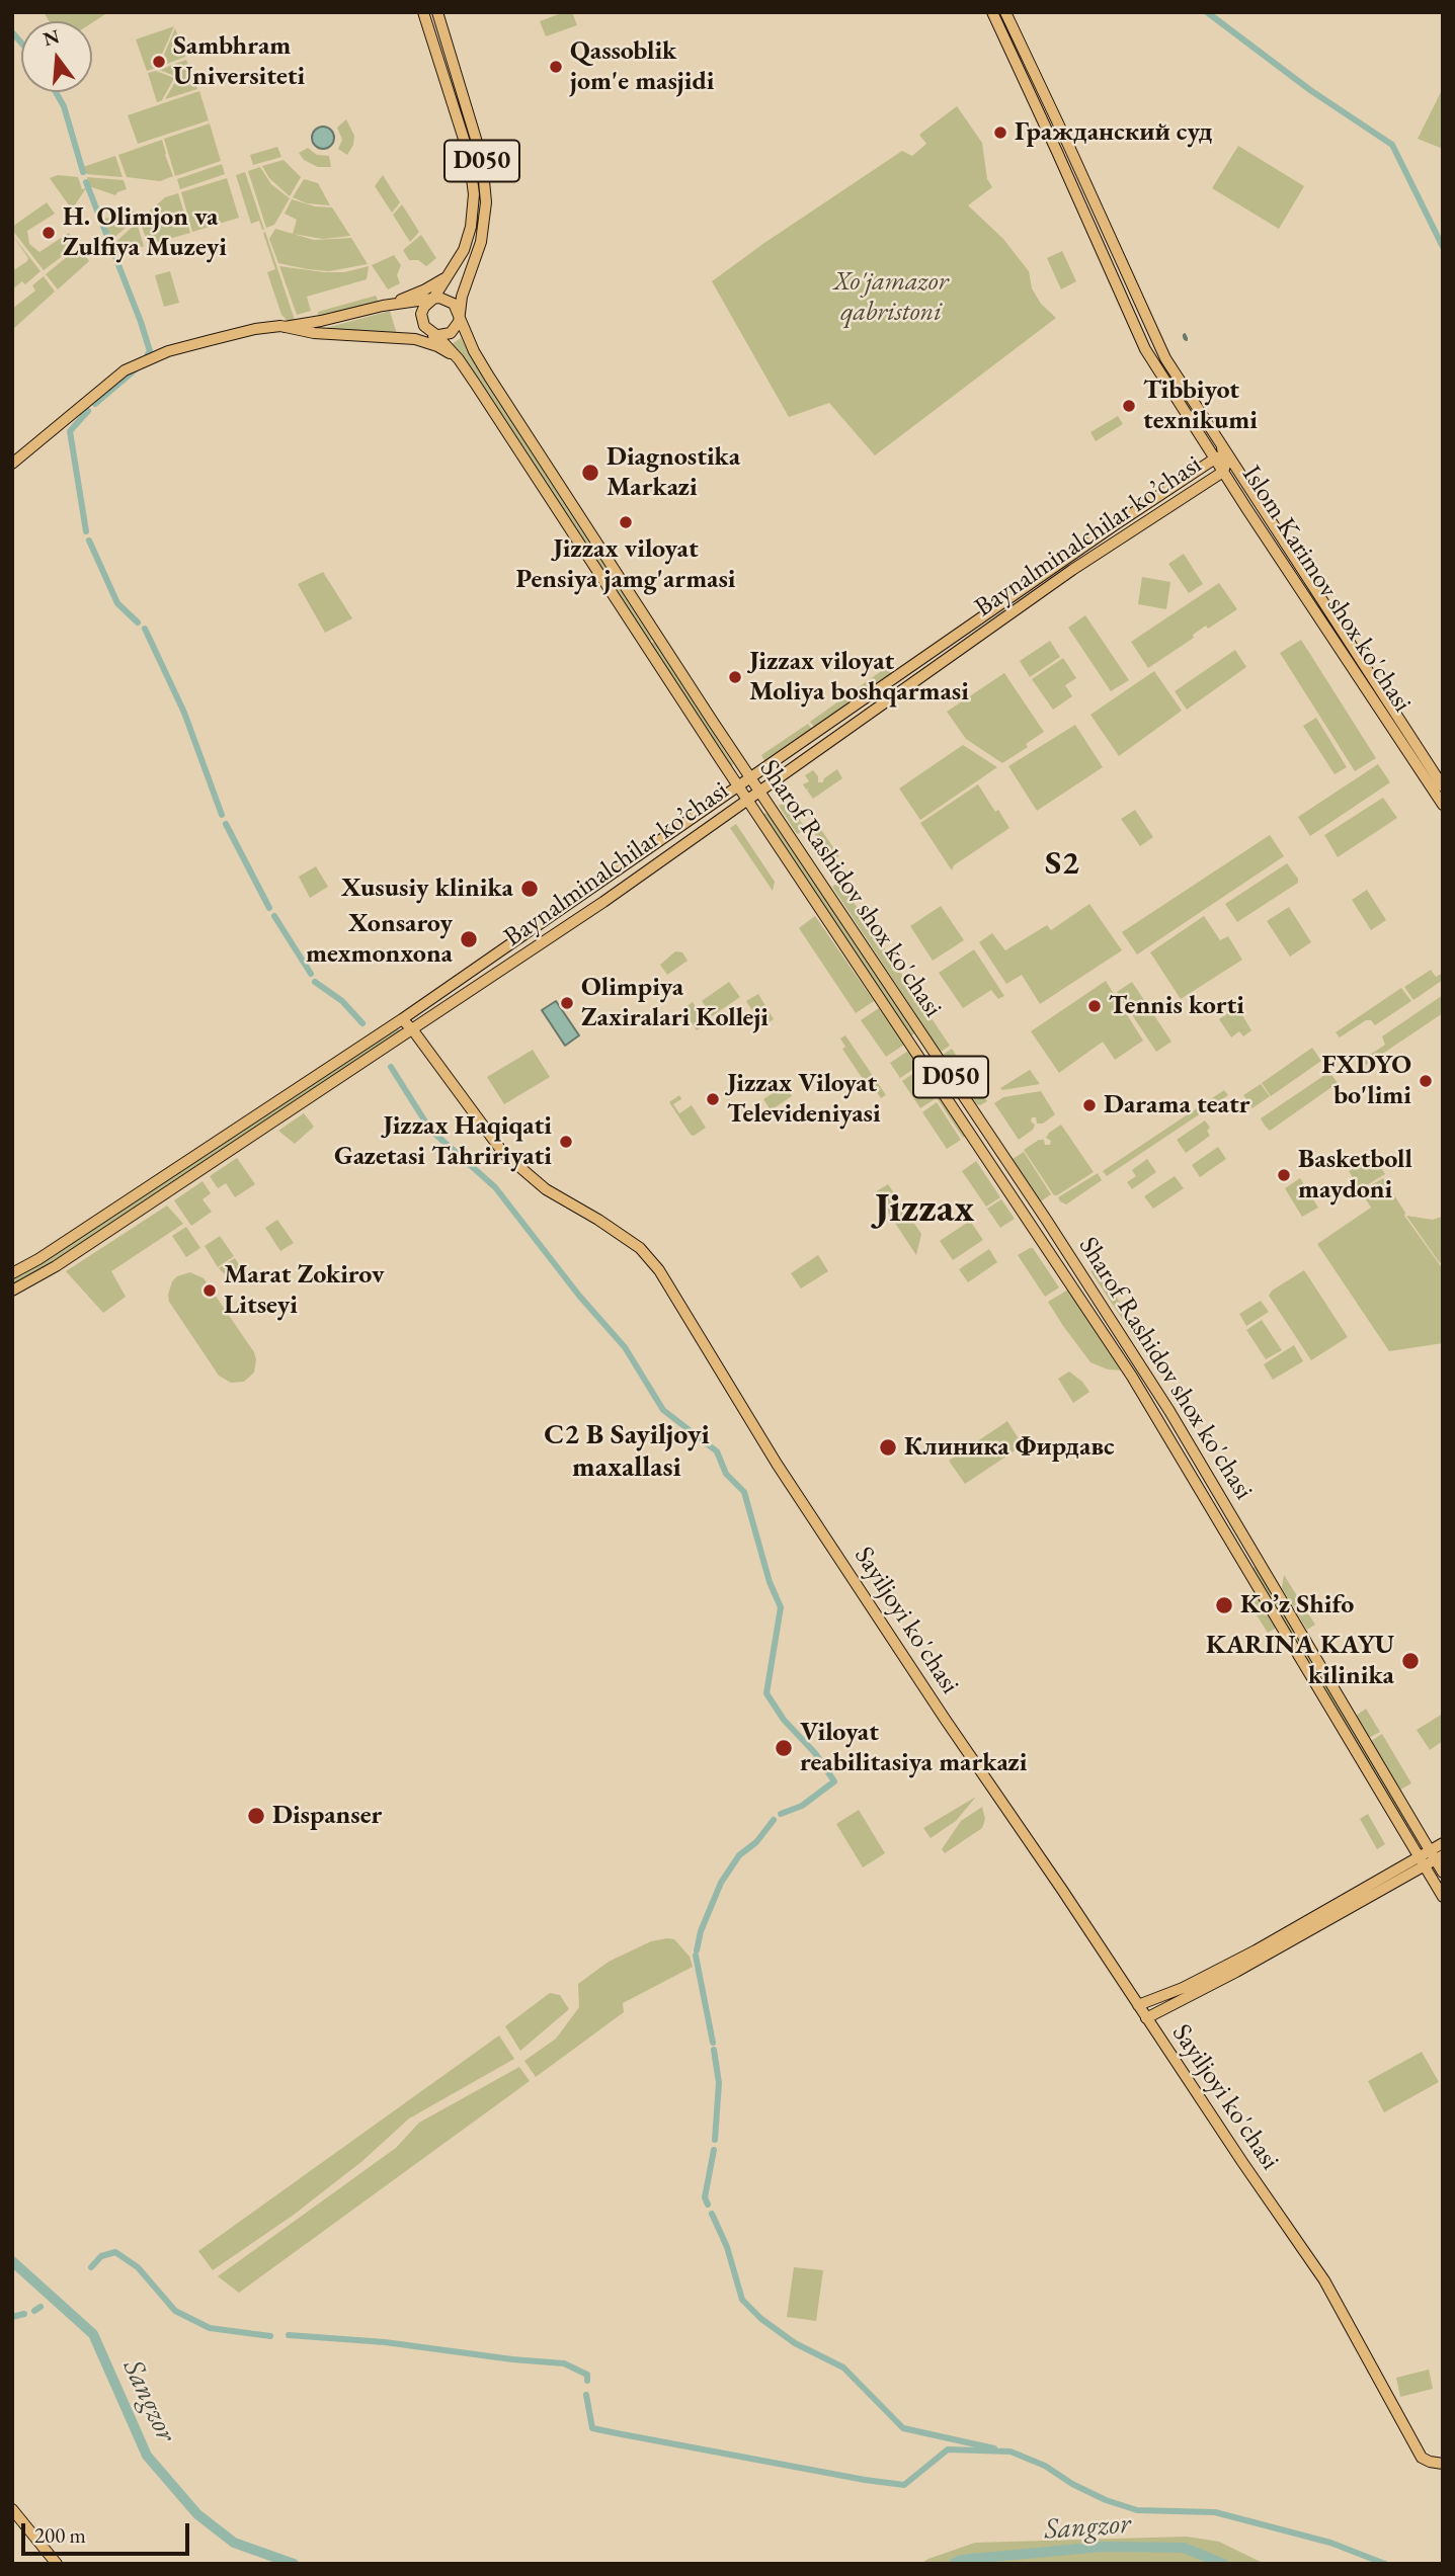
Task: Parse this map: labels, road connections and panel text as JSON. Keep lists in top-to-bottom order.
{
  "streets": {
    "main road": [
      "D050",
      "Baynalminalchilar ko’chasi",
      "Islom Karimov shox ko'chasi",
      "Sharof Rashidov shox ko'chasi",
      "Sayiljoyi ko'chasi"
    ]
  },
  "crossings": [
    ["D050", "Sharof Rashidov shox ko'chasi"],
    ["Baynalminalchilar ko’chasi", "Islom Karimov shox ko'chasi"],
    ["Baynalminalchilar ko’chasi", "Sharof Rashidov shox ko'chasi"],
    ["Baynalminalchilar ko’chasi", "Sayiljoyi ko'chasi"]
  ],
  "districts": ["S2", "Jizzax", "C2 B Sayiljoyi maxallasi"],
  "water": ["Sangzor"],
  "parks": ["Xo'jamazor qabristoni"],
  "places": [
    "Sambhram Universiteti",
    "Qassoblik jom'e masjidi",
    "Гражданский суд",
    "H. Olimjon va Zulfiya Muzeyi",
    "Tibbiyot texnikumi",
    "Diagnostika Markazi",
    "Jizzax viloyat Pensiya jamg'armasi",
    "Jizzax viloyat Moliya boshqarmasi",
    "Xususiy klinika",
    "Xonsaroy mexmonxona",
    "Olimpiya Zaxiralari Kolleji",
    "Tennis korti",
    "FXDYO bo'limi",
    "Jizzax Viloyat Televideniyasi",
    "Darama teatr",
    "Jizzax Haqiqati Gazetasi Tahririyati",
    "Basketboll maydoni",
    "Marat Zokirov Litseyi",
    "Клиника Фирдавс",
    "Ko’z Shifo",
    "KARINA KAYU kilinika",
    "Viloyat reabilitasiya markazi",
    "Dispanser"
  ],
  "scale_bar": "200 m",
  "north": "top"
}
